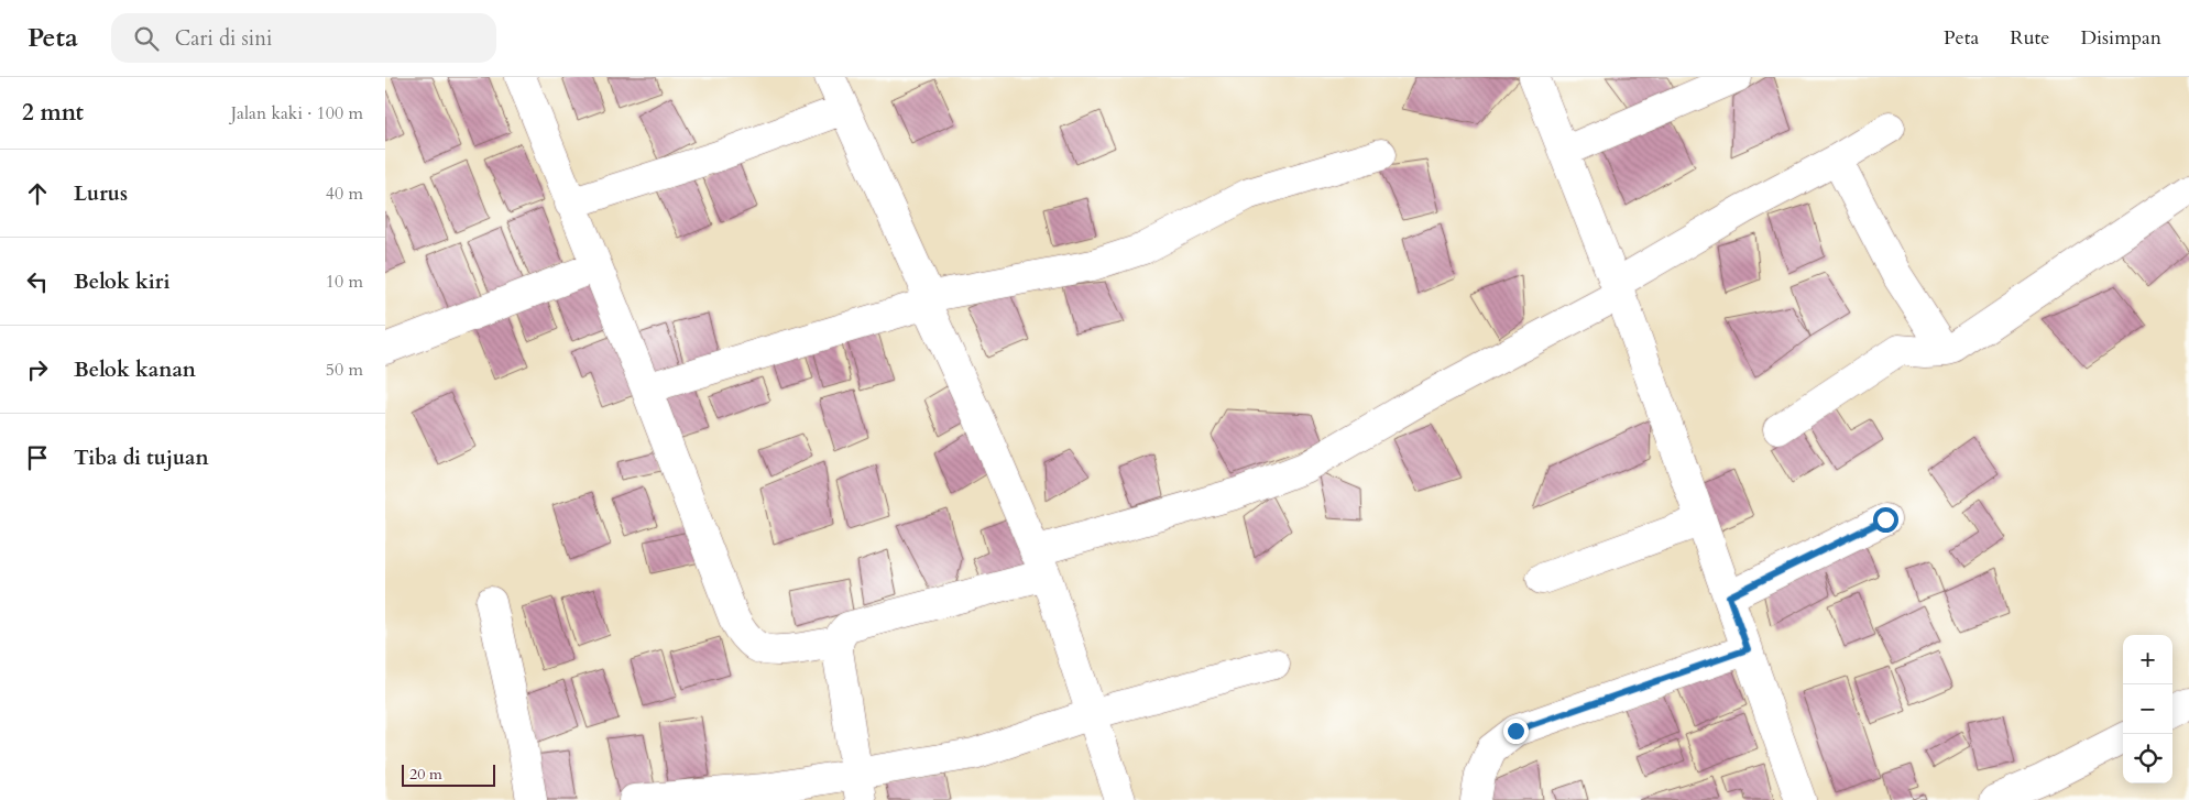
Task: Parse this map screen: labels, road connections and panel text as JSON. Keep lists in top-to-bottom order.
{
  "scale_bar": "20 m",
  "page": {
    "header": "Peta",
    "search": "Cari di sini",
    "nav": ["Peta", "Rute", "Disimpan"],
    "heading": ["2 mnt", "Jalan kaki · 100 m"],
    "list": [
      ["Lurus", "40 m"],
      ["Belok kiri", "10 m"],
      ["Belok kanan", "50 m"],
      "Tiba di tujuan"
    ],
    "map_buttons": ["+", "−"],
    "scale": "20 m"
  }
}
